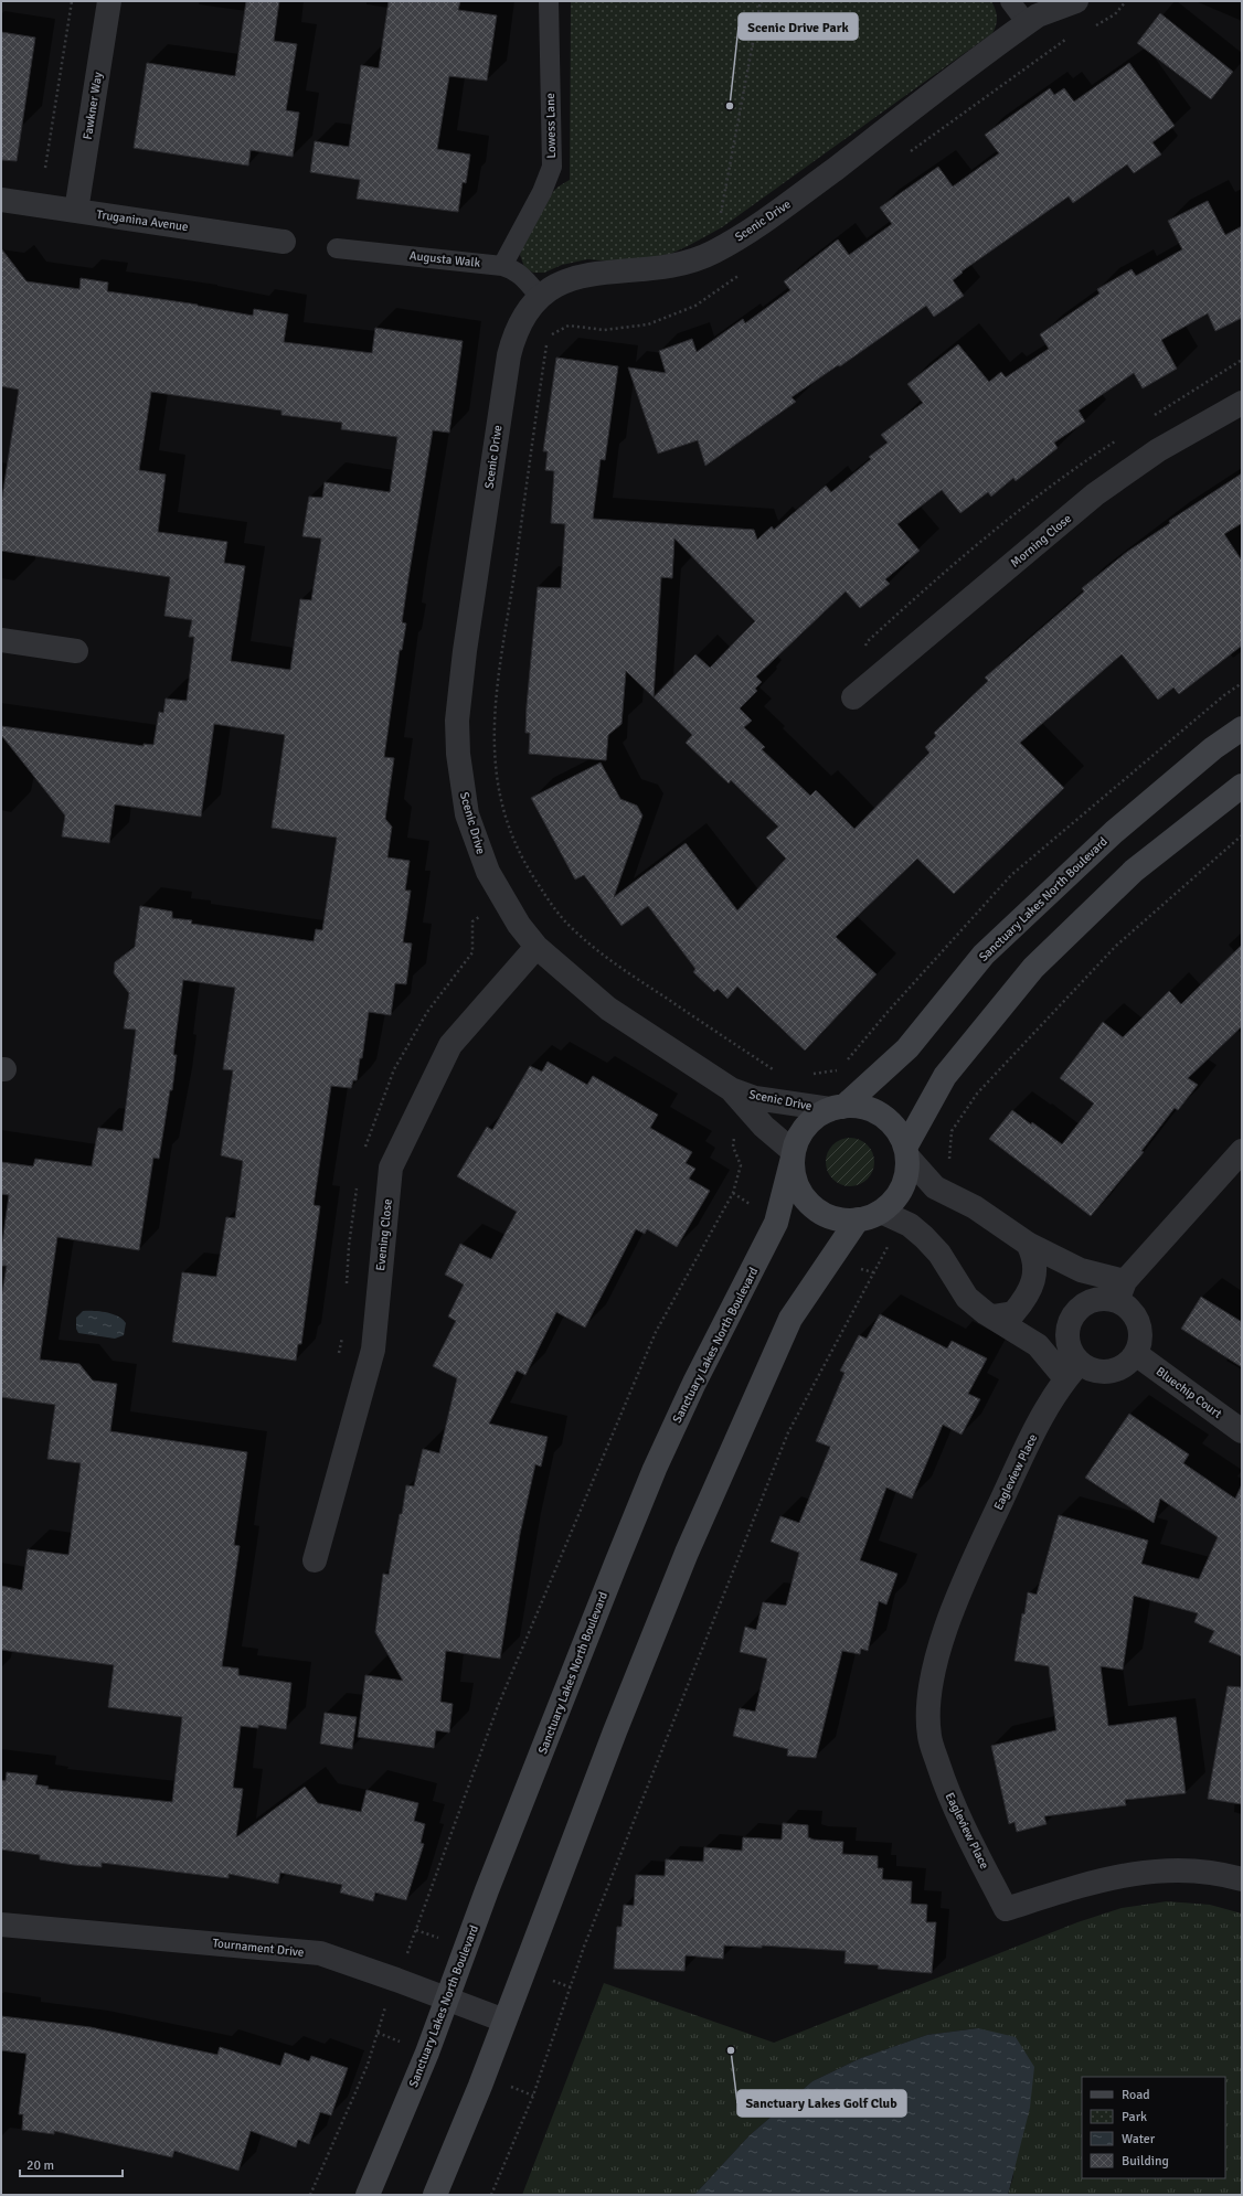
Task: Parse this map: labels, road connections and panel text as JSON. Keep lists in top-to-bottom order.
{
  "streets": {
    "street": [
      "Fawkner Way",
      "Truganina Avenue",
      "Scenic Drive",
      "Morning Close",
      "Sanctuary Lakes North Boulevard",
      "Evening Close",
      "Bluechip Court",
      "Eagleview Place",
      "Tournament Drive"
    ],
    "lane": ["Lowess Lane", "Augusta Walk"]
  },
  "crossings": [
    ["Fawkner Way", "Truganina Avenue"],
    ["Lowess Lane", "Augusta Walk"],
    ["Scenic Drive", "Augusta Walk"],
    ["Scenic Drive", "Sanctuary Lakes North Boulevard"],
    ["Scenic Drive", "Evening Close"],
    ["Sanctuary Lakes North Boulevard", "Tournament Drive"],
    ["Bluechip Court", "Eagleview Place"]
  ],
  "places": ["Scenic Drive Park", "Sanctuary Lakes Golf Club"],
  "legend": [
    "Road",
    "Park",
    "Water",
    "Building"
  ],
  "scale_bar": "20 m"
}
